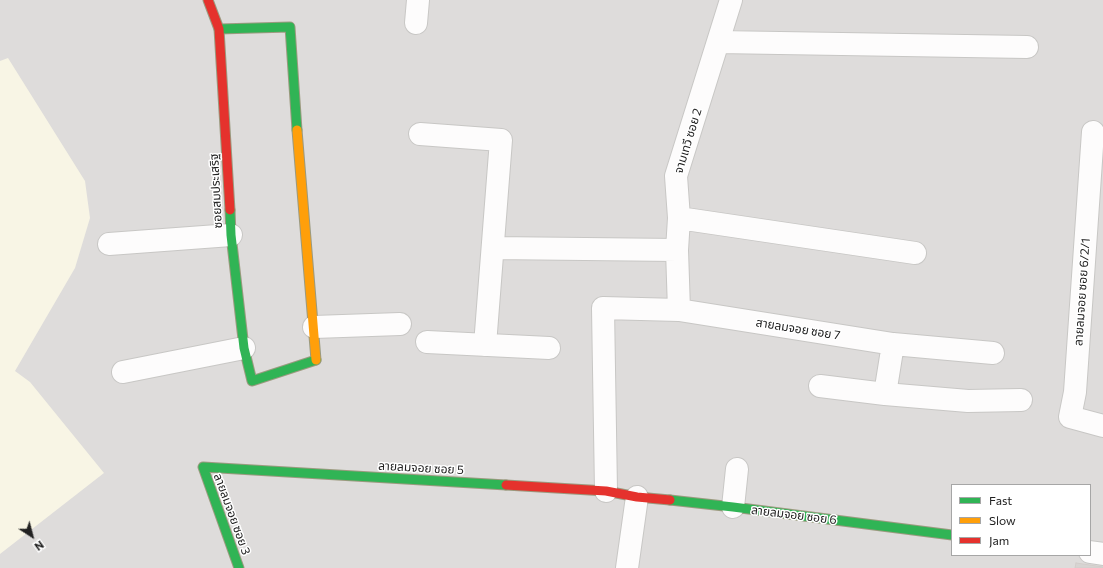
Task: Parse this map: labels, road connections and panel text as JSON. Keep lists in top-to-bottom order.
{
  "streets": {
    "street": [
      "จามเทวี ซอย 2",
      "ซอยสมประเสริฐ",
      "ลายลมจอย ซอย 6/2/1",
      "สายลมจอย ซอย 7",
      "ลายลมจอย ซอย 5",
      "ลายลมจอย ซอย 3",
      "ลายลมจอย ซอย 6"
    ]
  },
  "crossings": [
    ["จามเทวี ซอย 2", "สายลมจอย ซอย 7"],
    ["สายลมจอย ซอย 7", "ลายลมจอย ซอย 5"],
    ["ลายลมจอย ซอย 5", "ลายลมจอย ซอย 3"],
    ["ลายลมจอย ซอย 5", "ลายลมจอย ซอย 6"]
  ],
  "legend": ["Fast", "Slow", "Jam"],
  "north": "bottom right"
}
